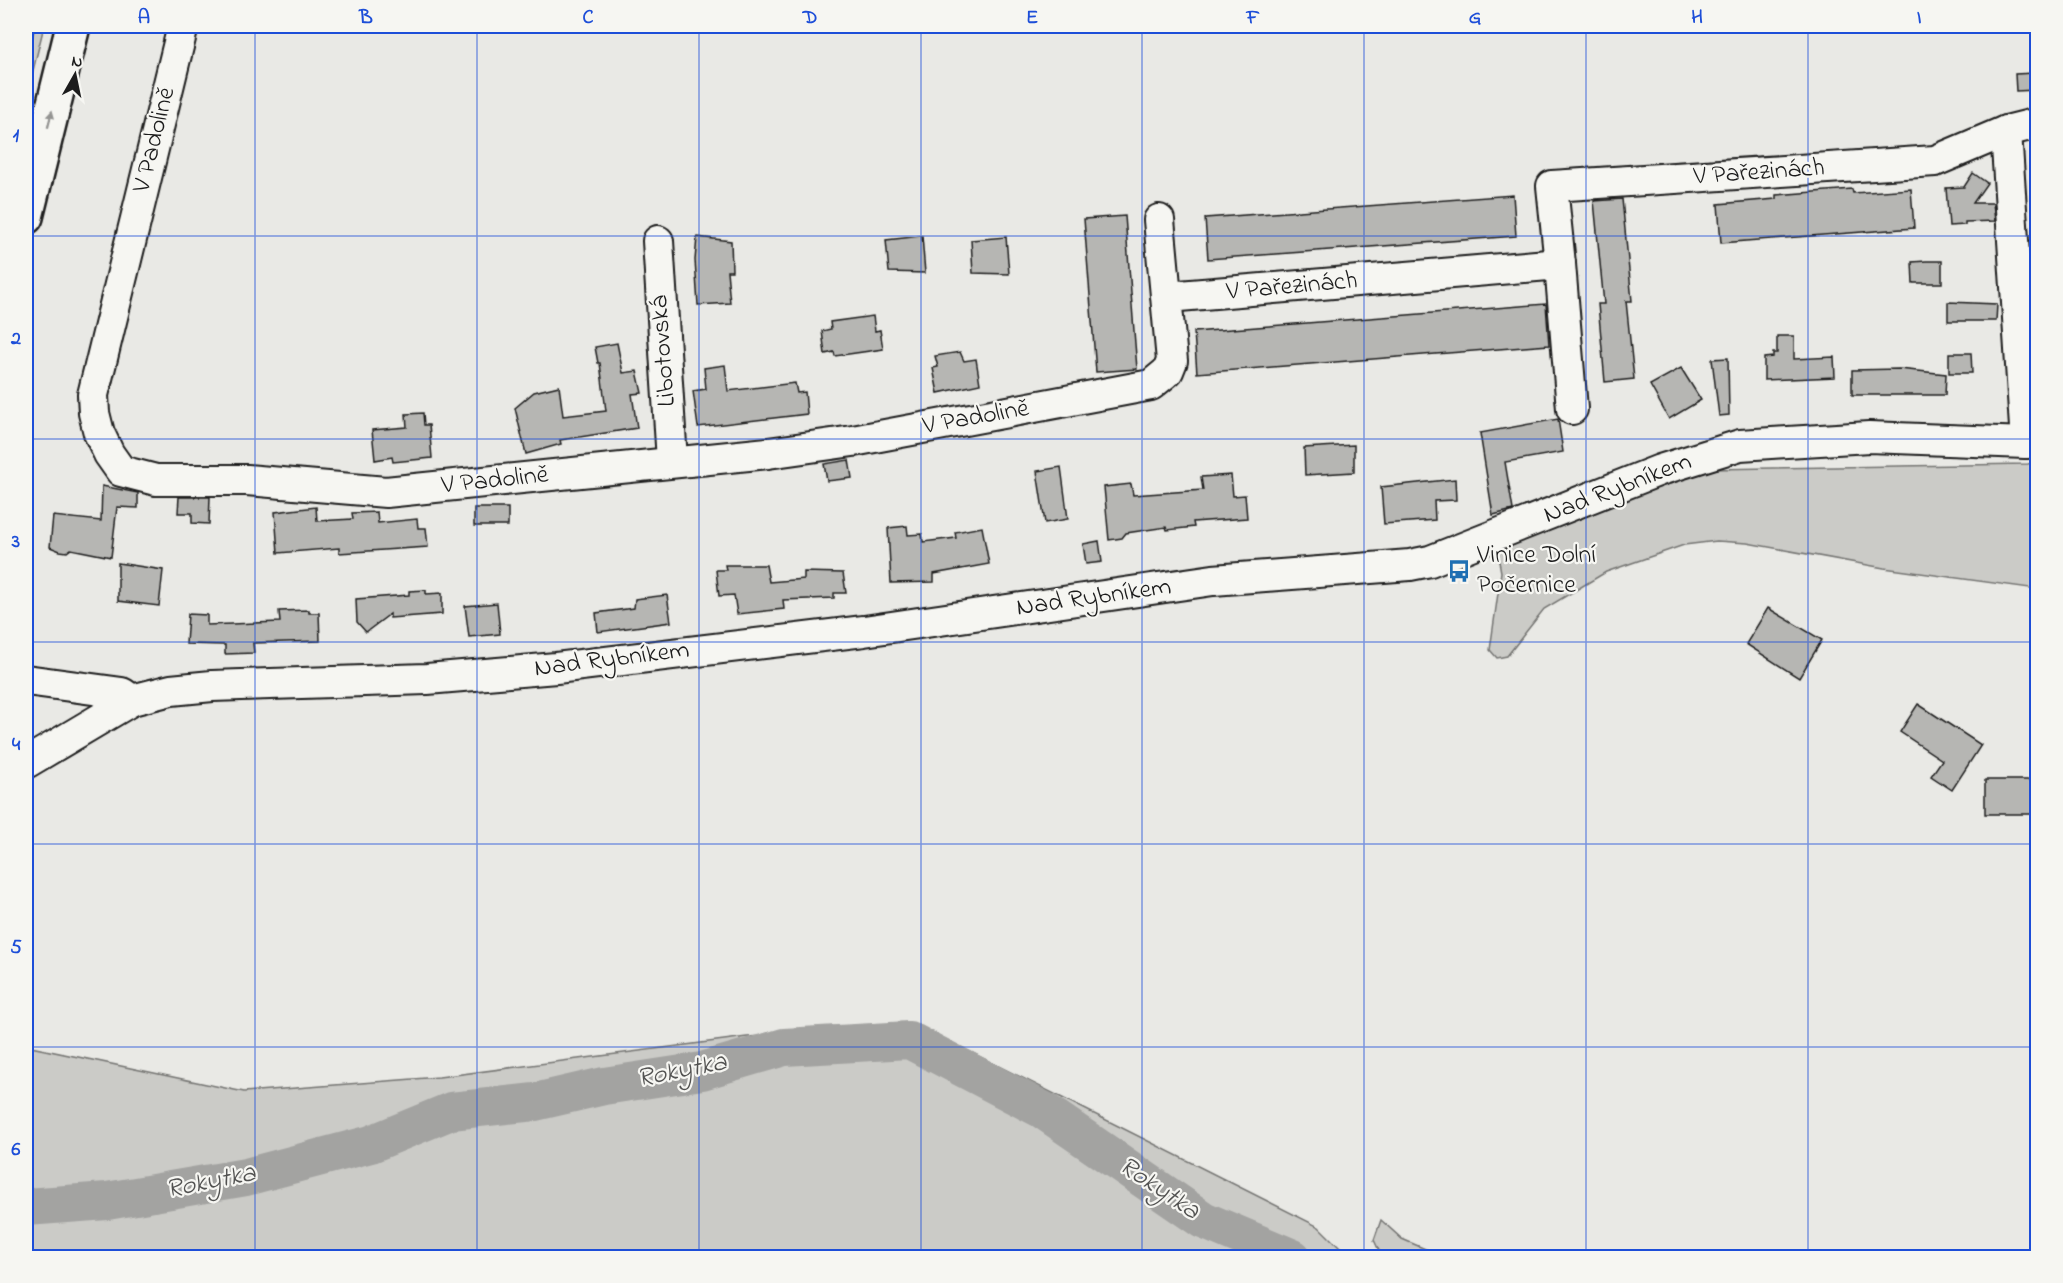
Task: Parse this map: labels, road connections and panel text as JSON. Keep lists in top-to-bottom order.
{
  "streets": {
    "street": [
      "V Padolině",
      "V Pařezinách",
      "Libotovská",
      "Nad Rybníkem"
    ]
  },
  "crossings": [
    ["V Padolině", "V Pařezinách"],
    ["V Padolině", "Libotovská"]
  ],
  "water": ["Rokytka"],
  "places": {
    "bus stop": ["Vinice Dolní Počernice"]
  },
  "north": "top",
  "grid": {
    "columns": [
      "A",
      "B",
      "C",
      "D",
      "E",
      "F",
      "G",
      "H",
      "I"
    ],
    "rows": [
      "1",
      "2",
      "3",
      "4",
      "5",
      "6"
    ]
  }
}
